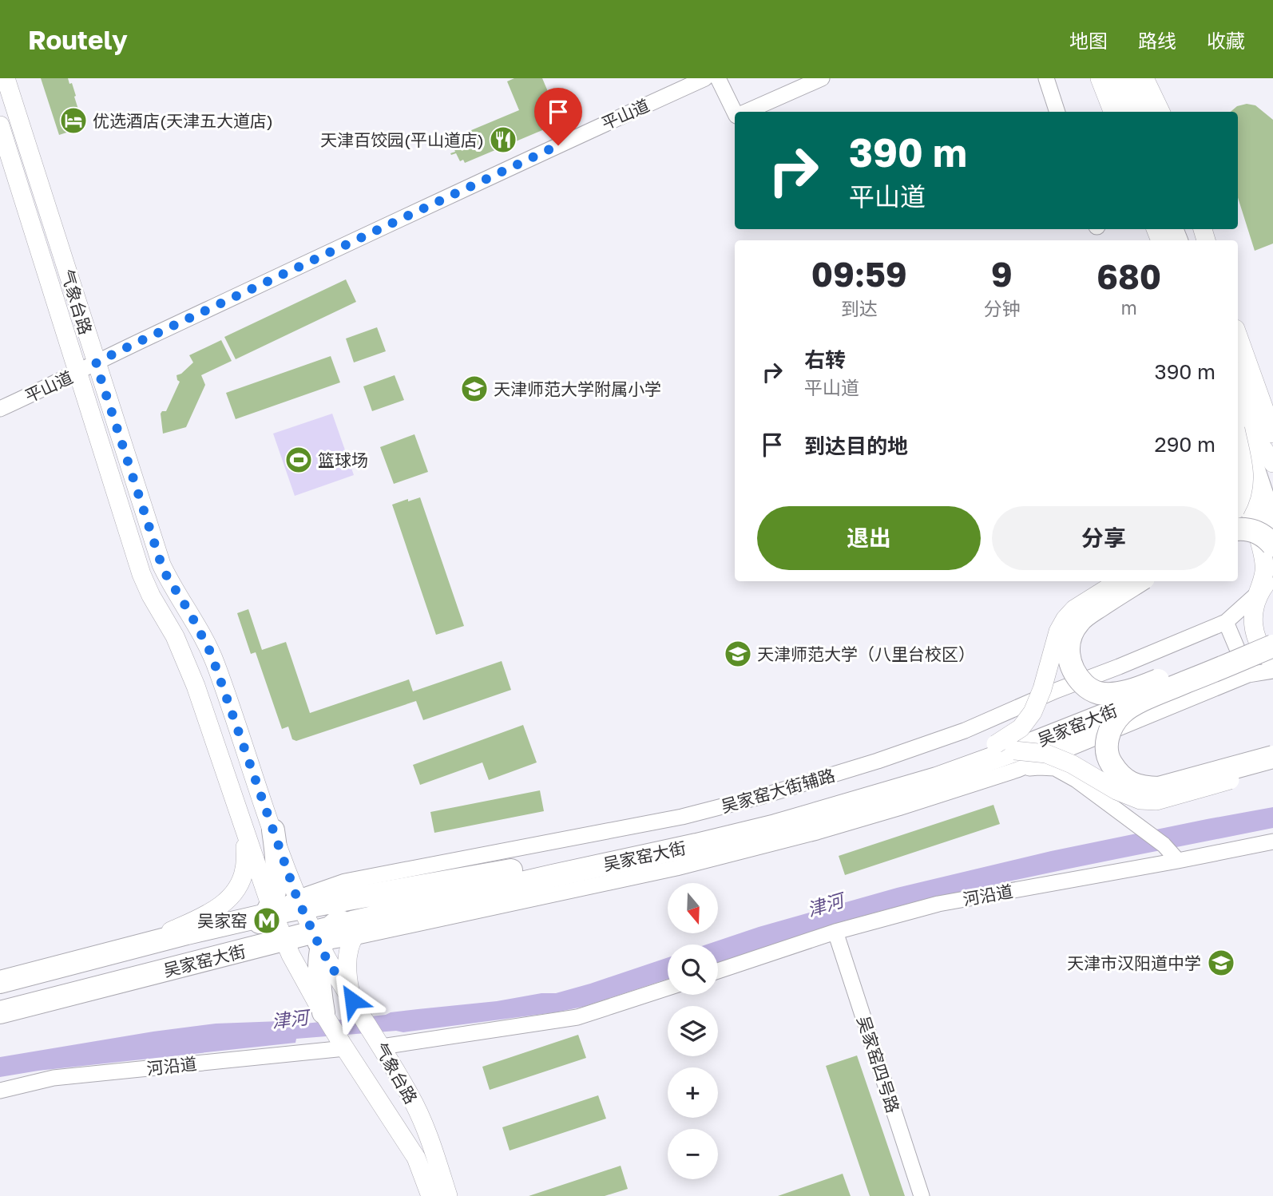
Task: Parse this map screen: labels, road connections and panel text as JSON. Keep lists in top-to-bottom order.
{
  "streets": {
    "highway": ["吴家窑大街"],
    "main road": ["气象台路"],
    "street": [
      "平山道",
      "吴家窑大街辅路",
      "河沿道",
      "吴家窑四号路"
    ]
  },
  "crossings": [
    ["平山道", "气象台路"],
    ["气象台路", "吴家窑大街"],
    ["气象台路", "吴家窑大街辅路"],
    ["气象台路", "河沿道"],
    ["吴家窑大街", "吴家窑大街辅路"],
    ["河沿道", "吴家窑四号路"]
  ],
  "water": ["津河"],
  "places": {
    "hotel": ["优选酒店(天津五大道店)"],
    "restaurant": ["天津百饺园(平山道店)"],
    "school or university": ["天津师范大学附属小学", "天津师范大学（八里台校区）", "天津市汉阳道中学"],
    "sports": ["篮球场"],
    "metro station": ["吴家窑"]
  },
  "north": "bottom",
  "page": {
    "header": "Routely",
    "nav": ["地图", "路线", "收藏"],
    "turn": ["390 m", "平山道"],
    "eta": [
      "09:59",
      "到达",
      "9",
      "分钟",
      "680",
      "m"
    ],
    "list": [
      {
        "name": "右转",
        "note": "平山道",
        "value": "390 m"
      },
      {
        "name": "到达目的地",
        "value": "290 m"
      }
    ],
    "buttons": ["退出", "分享"],
    "map_buttons": ["+", "−"]
  }
}
